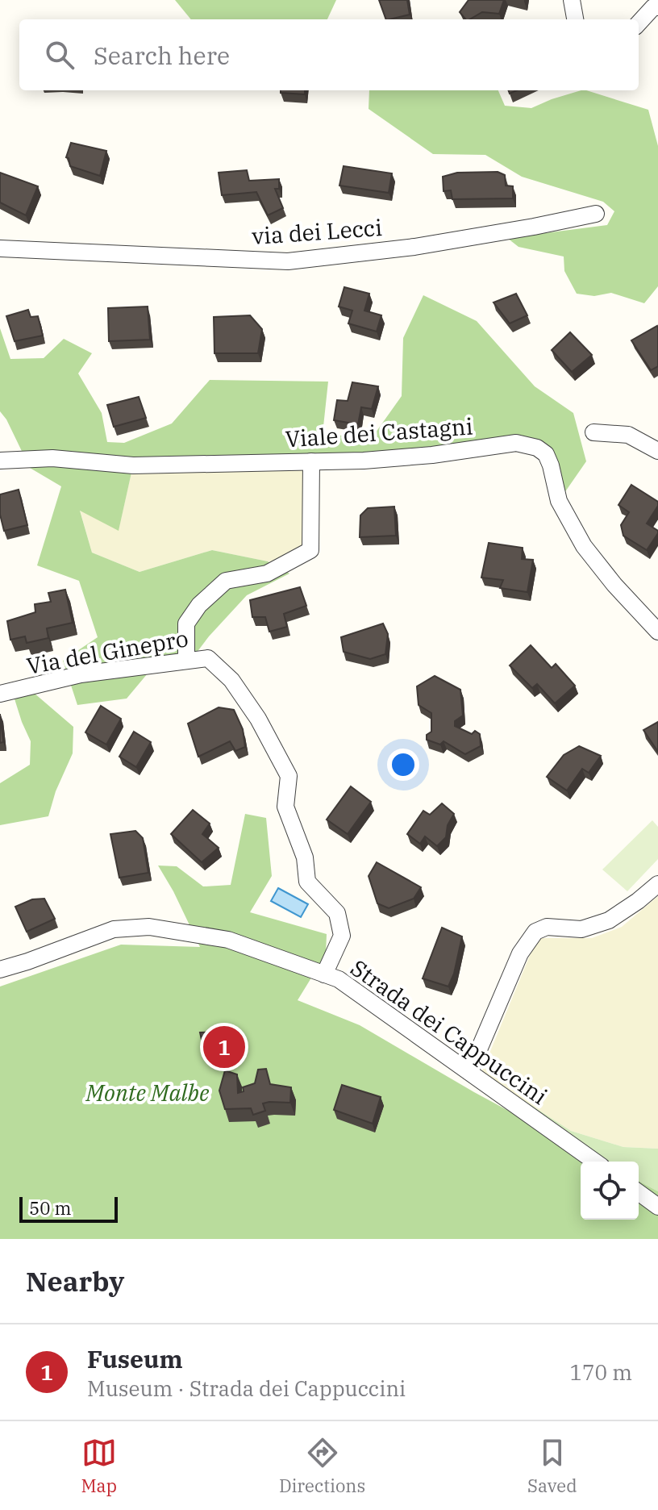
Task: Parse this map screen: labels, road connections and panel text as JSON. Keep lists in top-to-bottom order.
{
  "streets": {
    "street": [
      "via dei Lecci",
      "Viale dei Castagni",
      "Via del Ginepro",
      "Strada dei Cappuccini"
    ]
  },
  "crossings": [
    ["Via del Ginepro", "Strada dei Cappuccini"]
  ],
  "parks": ["Monte Malbe"],
  "scale_bar": "50 m",
  "page": {
    "search": "Search here",
    "pins": "1",
    "scale": "50 m",
    "heading": "Nearby",
    "list": [
      {
        "mark": "1",
        "name": "Fuseum",
        "note": "Museum · Strada dei Cappuccini",
        "value": "170 m"
      }
    ],
    "nav": ["Map", "Directions", "Saved"]
  }
}
